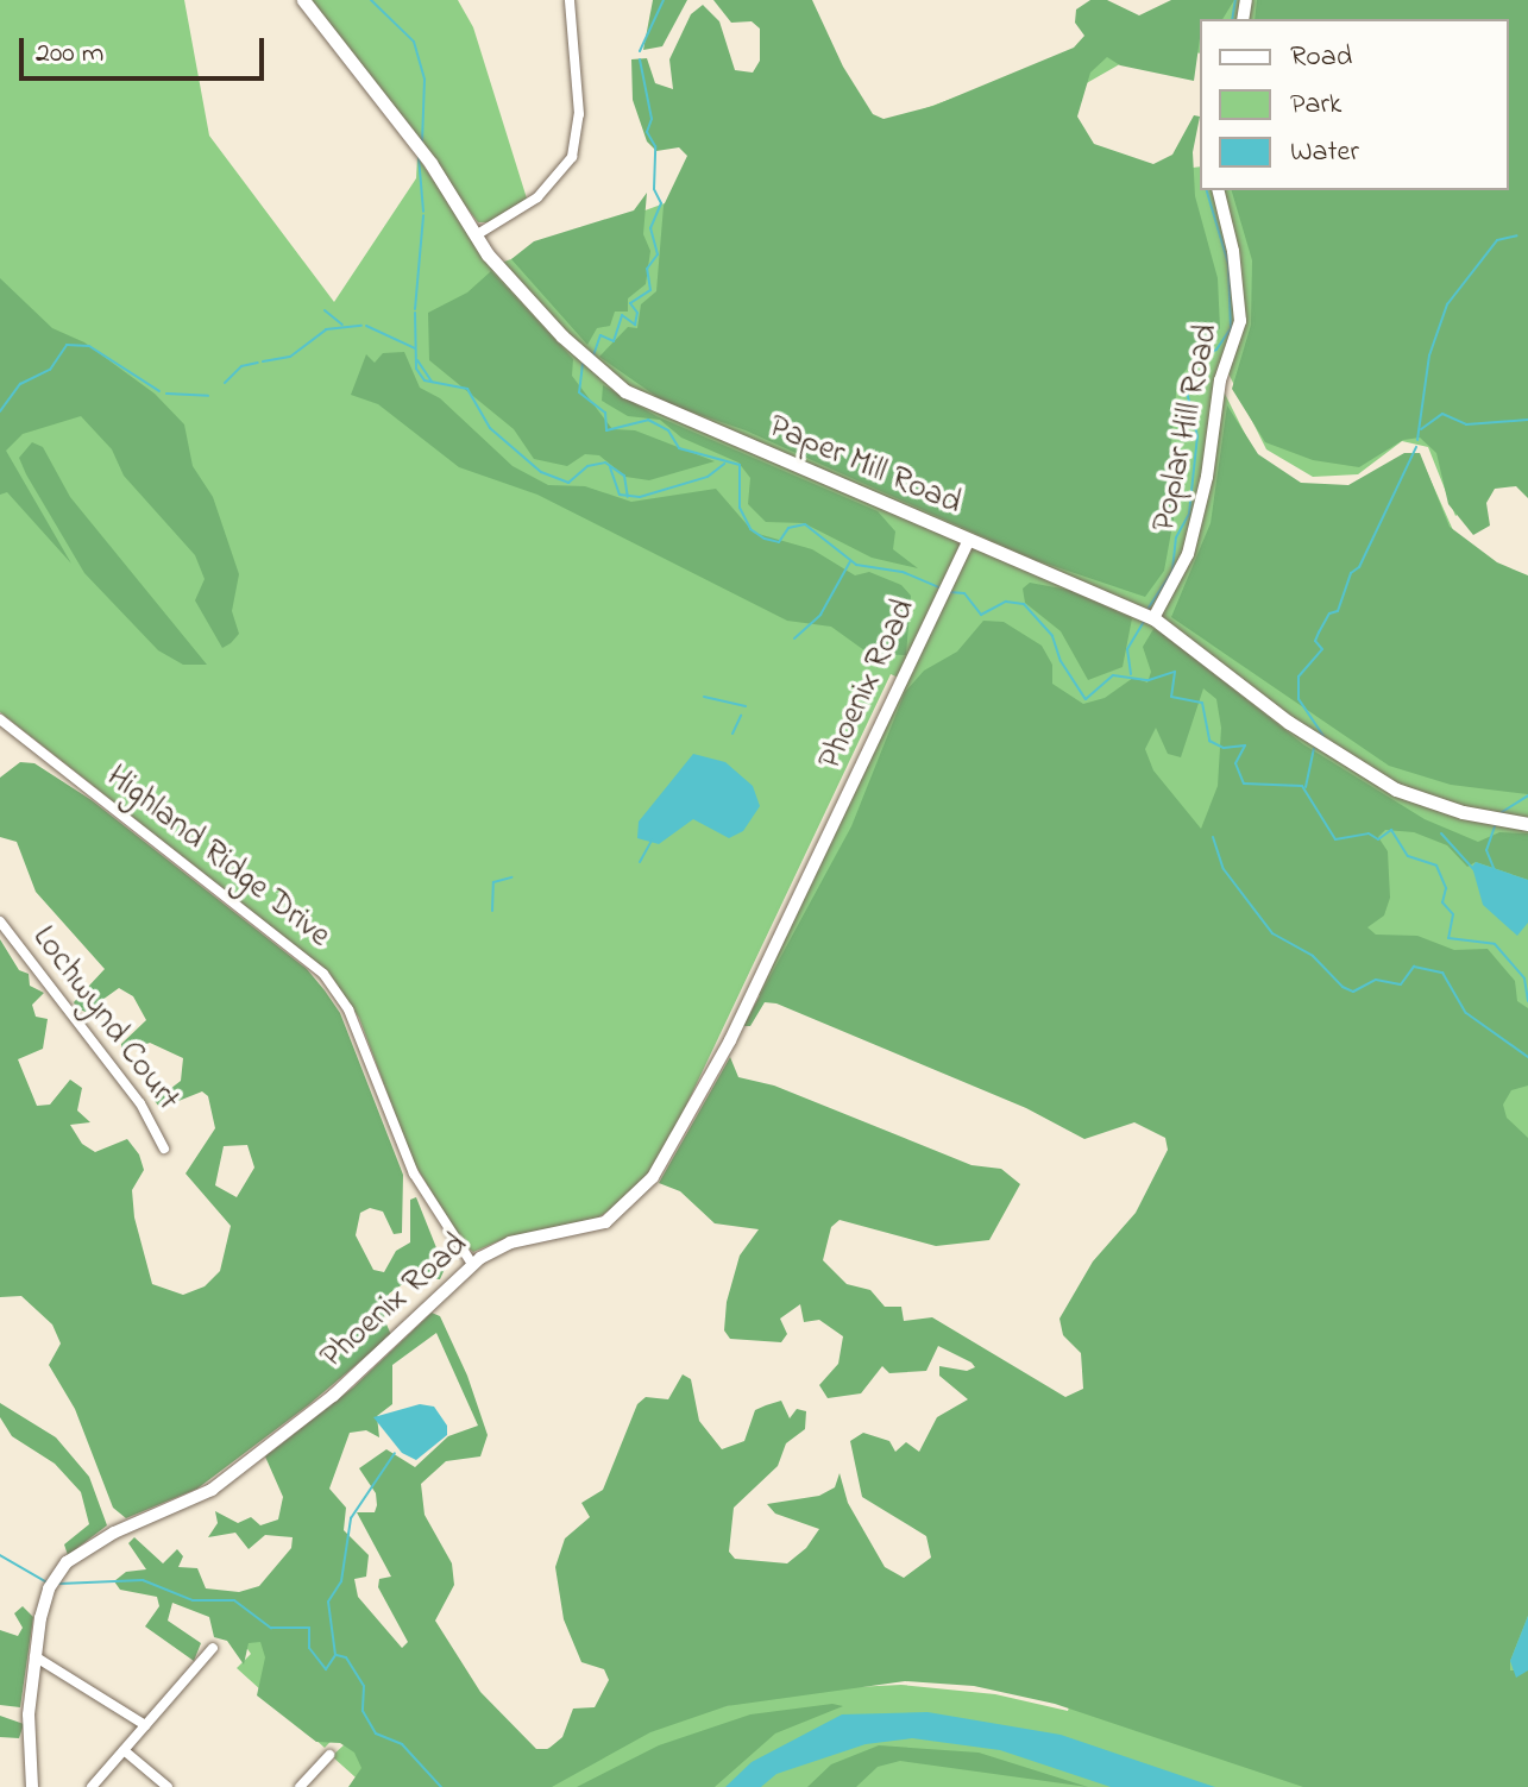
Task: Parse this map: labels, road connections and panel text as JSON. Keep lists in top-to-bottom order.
{
  "streets": {
    "main road": ["Paper Mill Road"],
    "street": [
      "Poplar Hill Road",
      "Phoenix Road",
      "Highland Ridge Drive",
      "Lochwynd Court"
    ]
  },
  "crossings": [
    ["Poplar Hill Road", "Paper Mill Road"],
    ["Paper Mill Road", "Phoenix Road"],
    ["Phoenix Road", "Highland Ridge Drive"]
  ],
  "legend": ["Road", "Park", "Water"],
  "scale_bar": "200 m"
}
